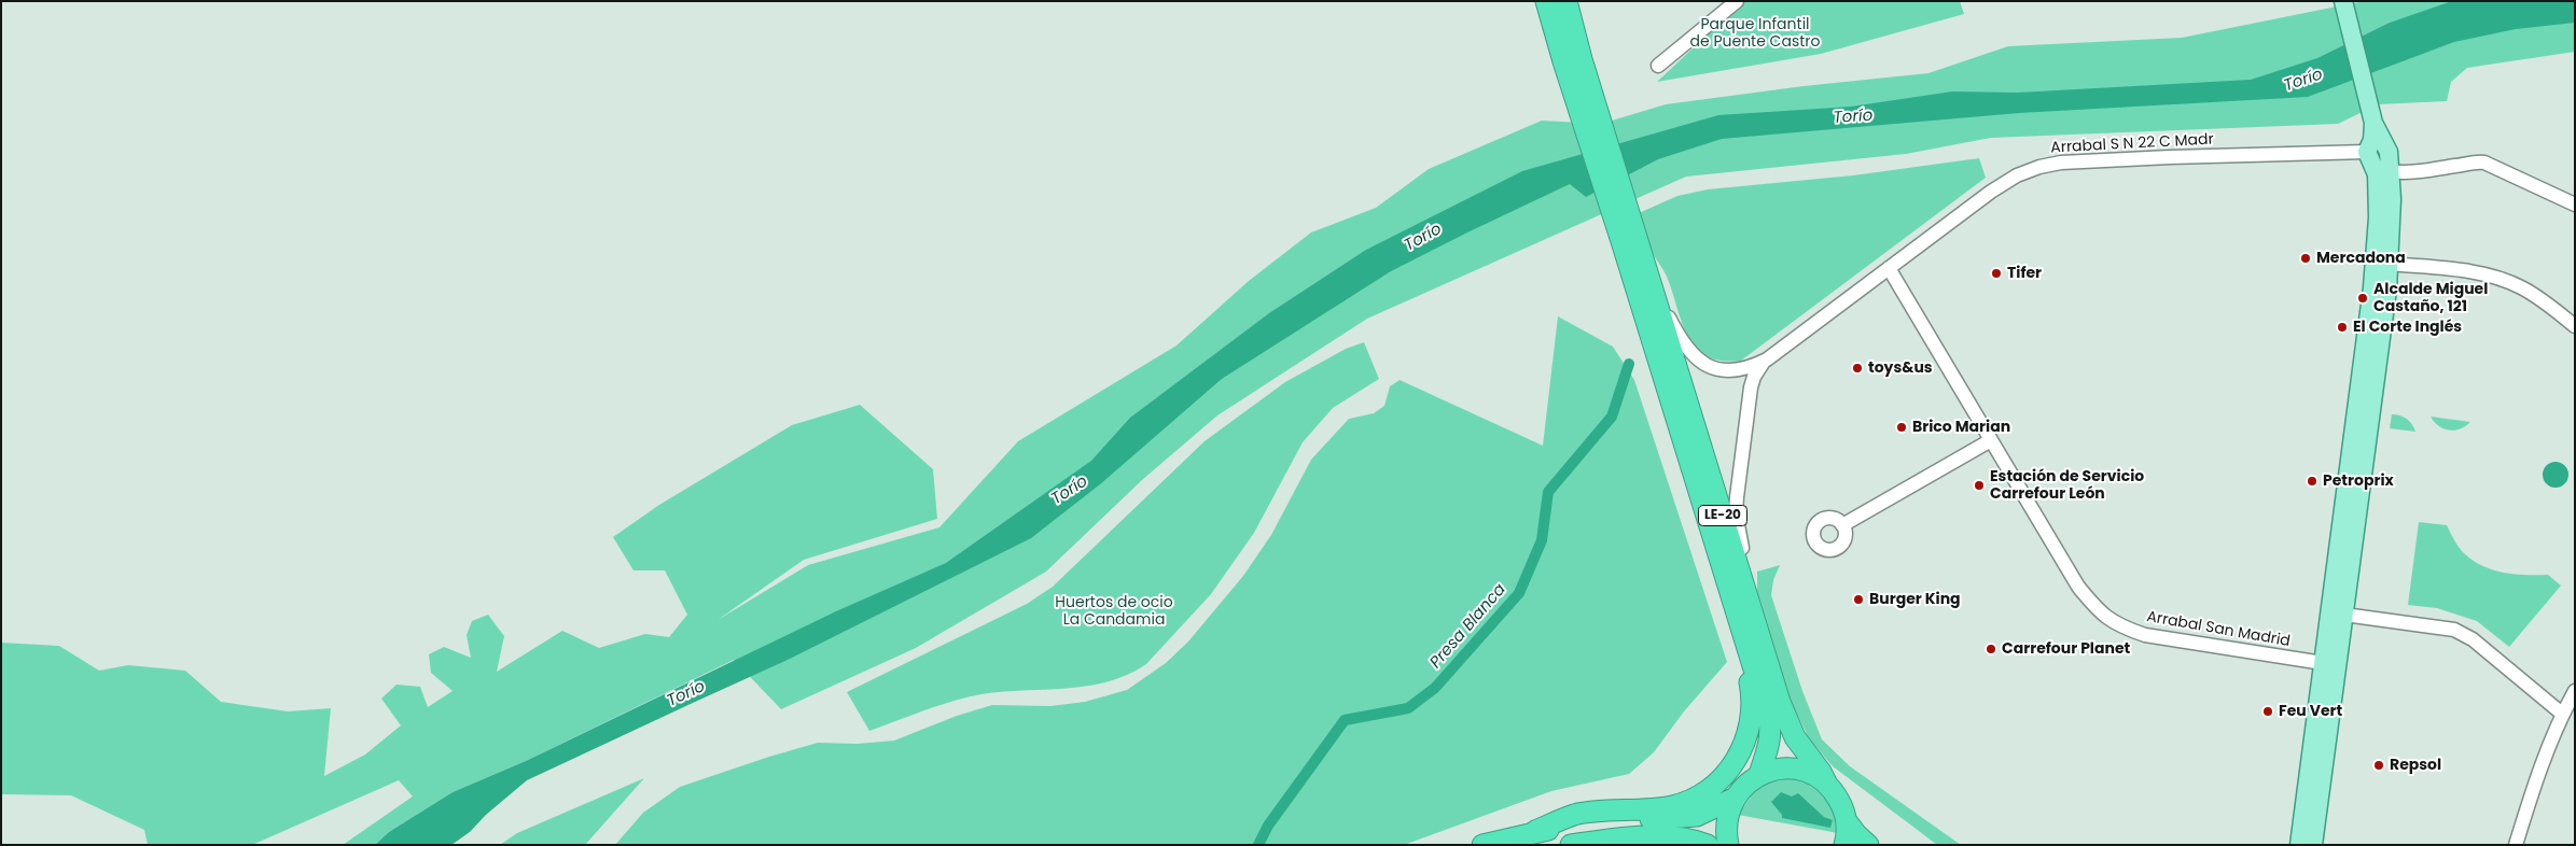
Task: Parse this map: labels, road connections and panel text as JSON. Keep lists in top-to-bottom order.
{
  "streets": {
    "highway": ["LE-20"],
    "street": ["Arrabal S N 22 C Madr", "Arrabal San Madrid"]
  },
  "crossings": [
    ["Arrabal S N 22 C Madr", "LE-20"],
    ["Arrabal S N 22 C Madr", "Arrabal San Madrid"]
  ],
  "water": ["Torío", "Presa Blanca"],
  "parks": ["Parque Infantil de Puente Castro", "Huertos de ocio La Candamia"],
  "places": [
    "Mercadona",
    "Tifer",
    "Alcalde Miguel Castaño, 121",
    "El Corte Inglés",
    "toys&us",
    "Brico Marian",
    "Petroprix",
    "Estación de Servicio Carrefour León",
    "Burger King",
    "Carrefour Planet",
    "Feu Vert",
    "Repsol"
  ]
}
